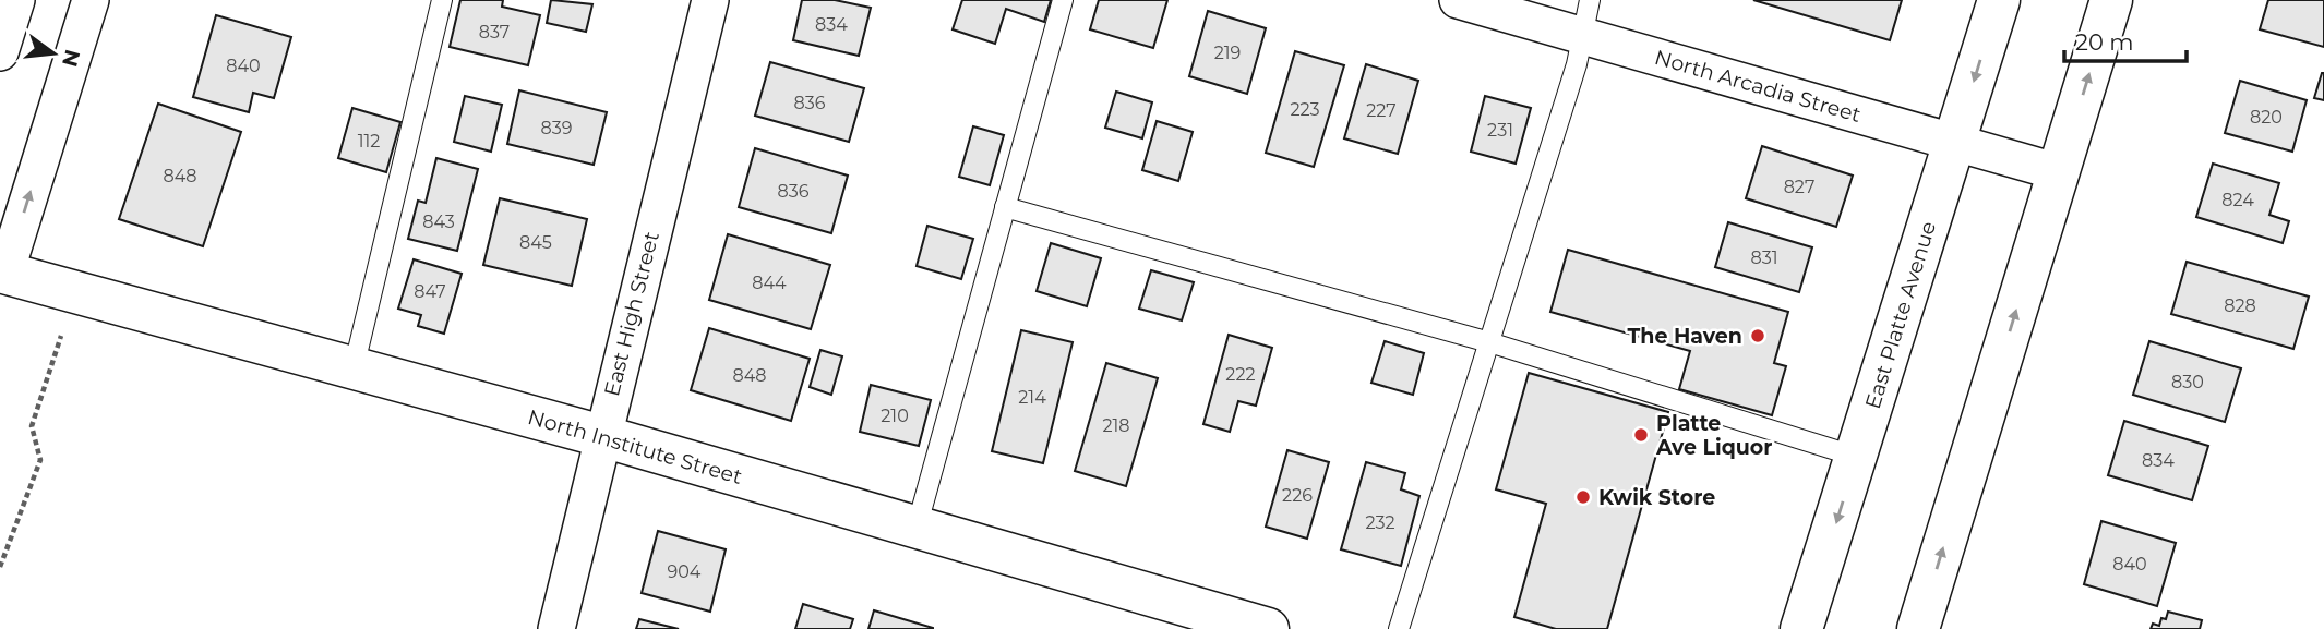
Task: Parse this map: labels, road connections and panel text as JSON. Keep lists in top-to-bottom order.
{
  "streets": {
    "main road": ["East Platte Avenue", "North Institute Street"],
    "street": ["North Arcadia Street", "East High Street"]
  },
  "crossings": [
    ["North Arcadia Street", "East Platte Avenue"],
    ["East High Street", "North Institute Street"]
  ],
  "places": ["The Haven", "Platte Ave Liquor", "Kwik Store"],
  "house_numbers": [
    "834",
    "837",
    "219",
    "840",
    "836",
    "223",
    "227",
    "820",
    "839",
    "231",
    "112",
    "848",
    "827",
    "836",
    "824",
    "843",
    "845",
    "831",
    "844",
    "847",
    "828",
    "222",
    "848",
    "830",
    "214",
    "210",
    "218",
    "834",
    "226",
    "232",
    "840",
    "904"
  ],
  "scale_bar": "20 m",
  "north": "right"
}
